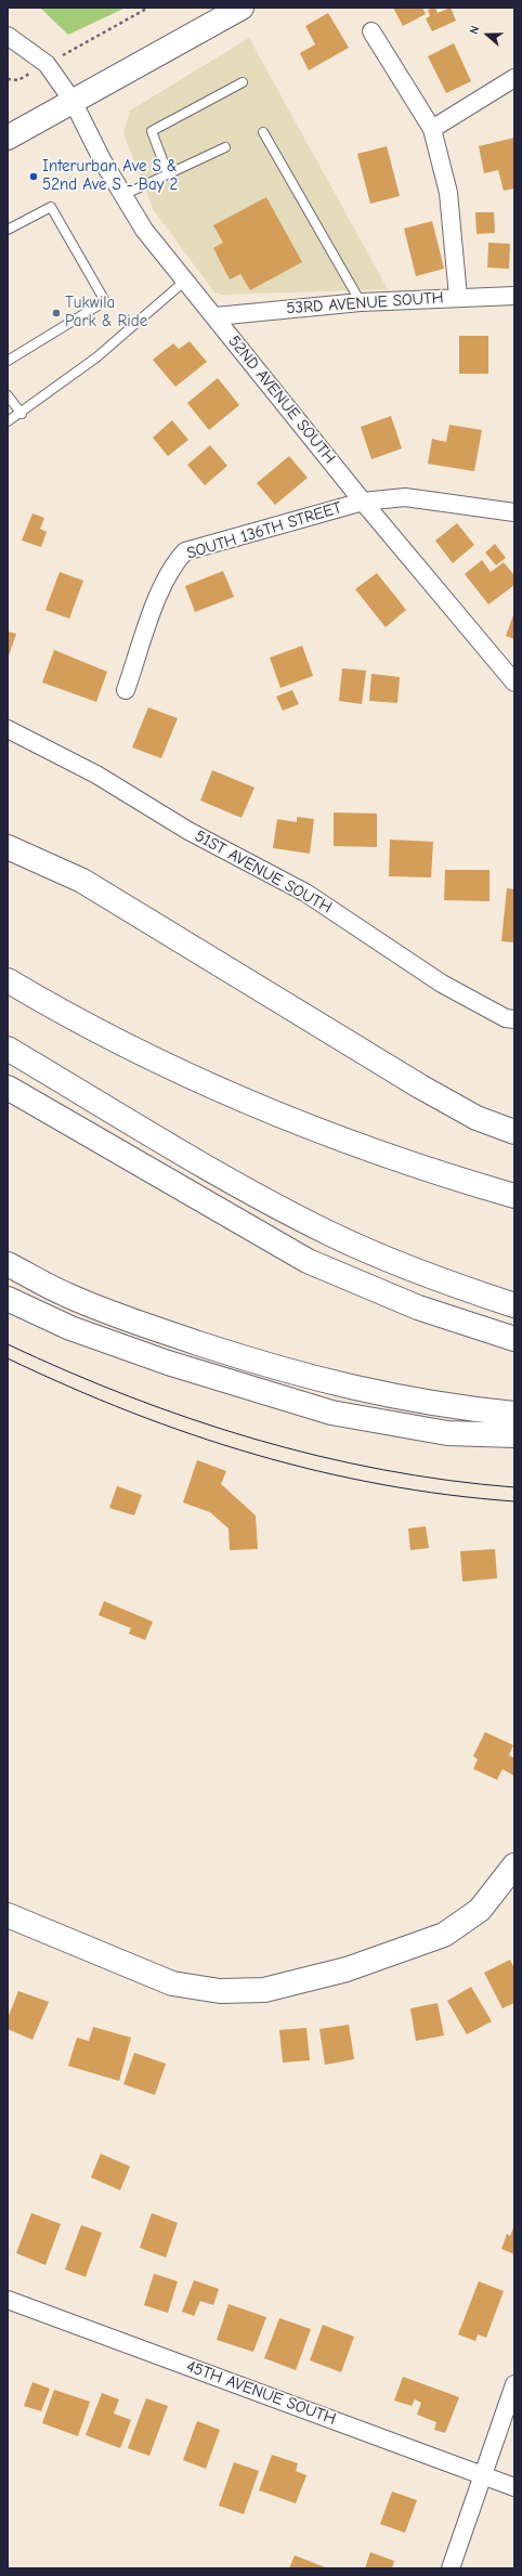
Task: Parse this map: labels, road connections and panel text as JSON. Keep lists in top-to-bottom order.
{
  "streets": {
    "street": [
      "53RD AVENUE SOUTH",
      "52ND AVENUE SOUTH",
      "SOUTH 136TH STREET",
      "51ST AVENUE SOUTH",
      "45TH AVENUE SOUTH"
    ]
  },
  "crossings": [
    ["53RD AVENUE SOUTH", "52ND AVENUE SOUTH"],
    ["52ND AVENUE SOUTH", "SOUTH 136TH STREET"]
  ],
  "places": ["Interurban Ave S & 52nd Ave S - Bay 2", "Tukwila Park & Ride"],
  "north": "left"
}
